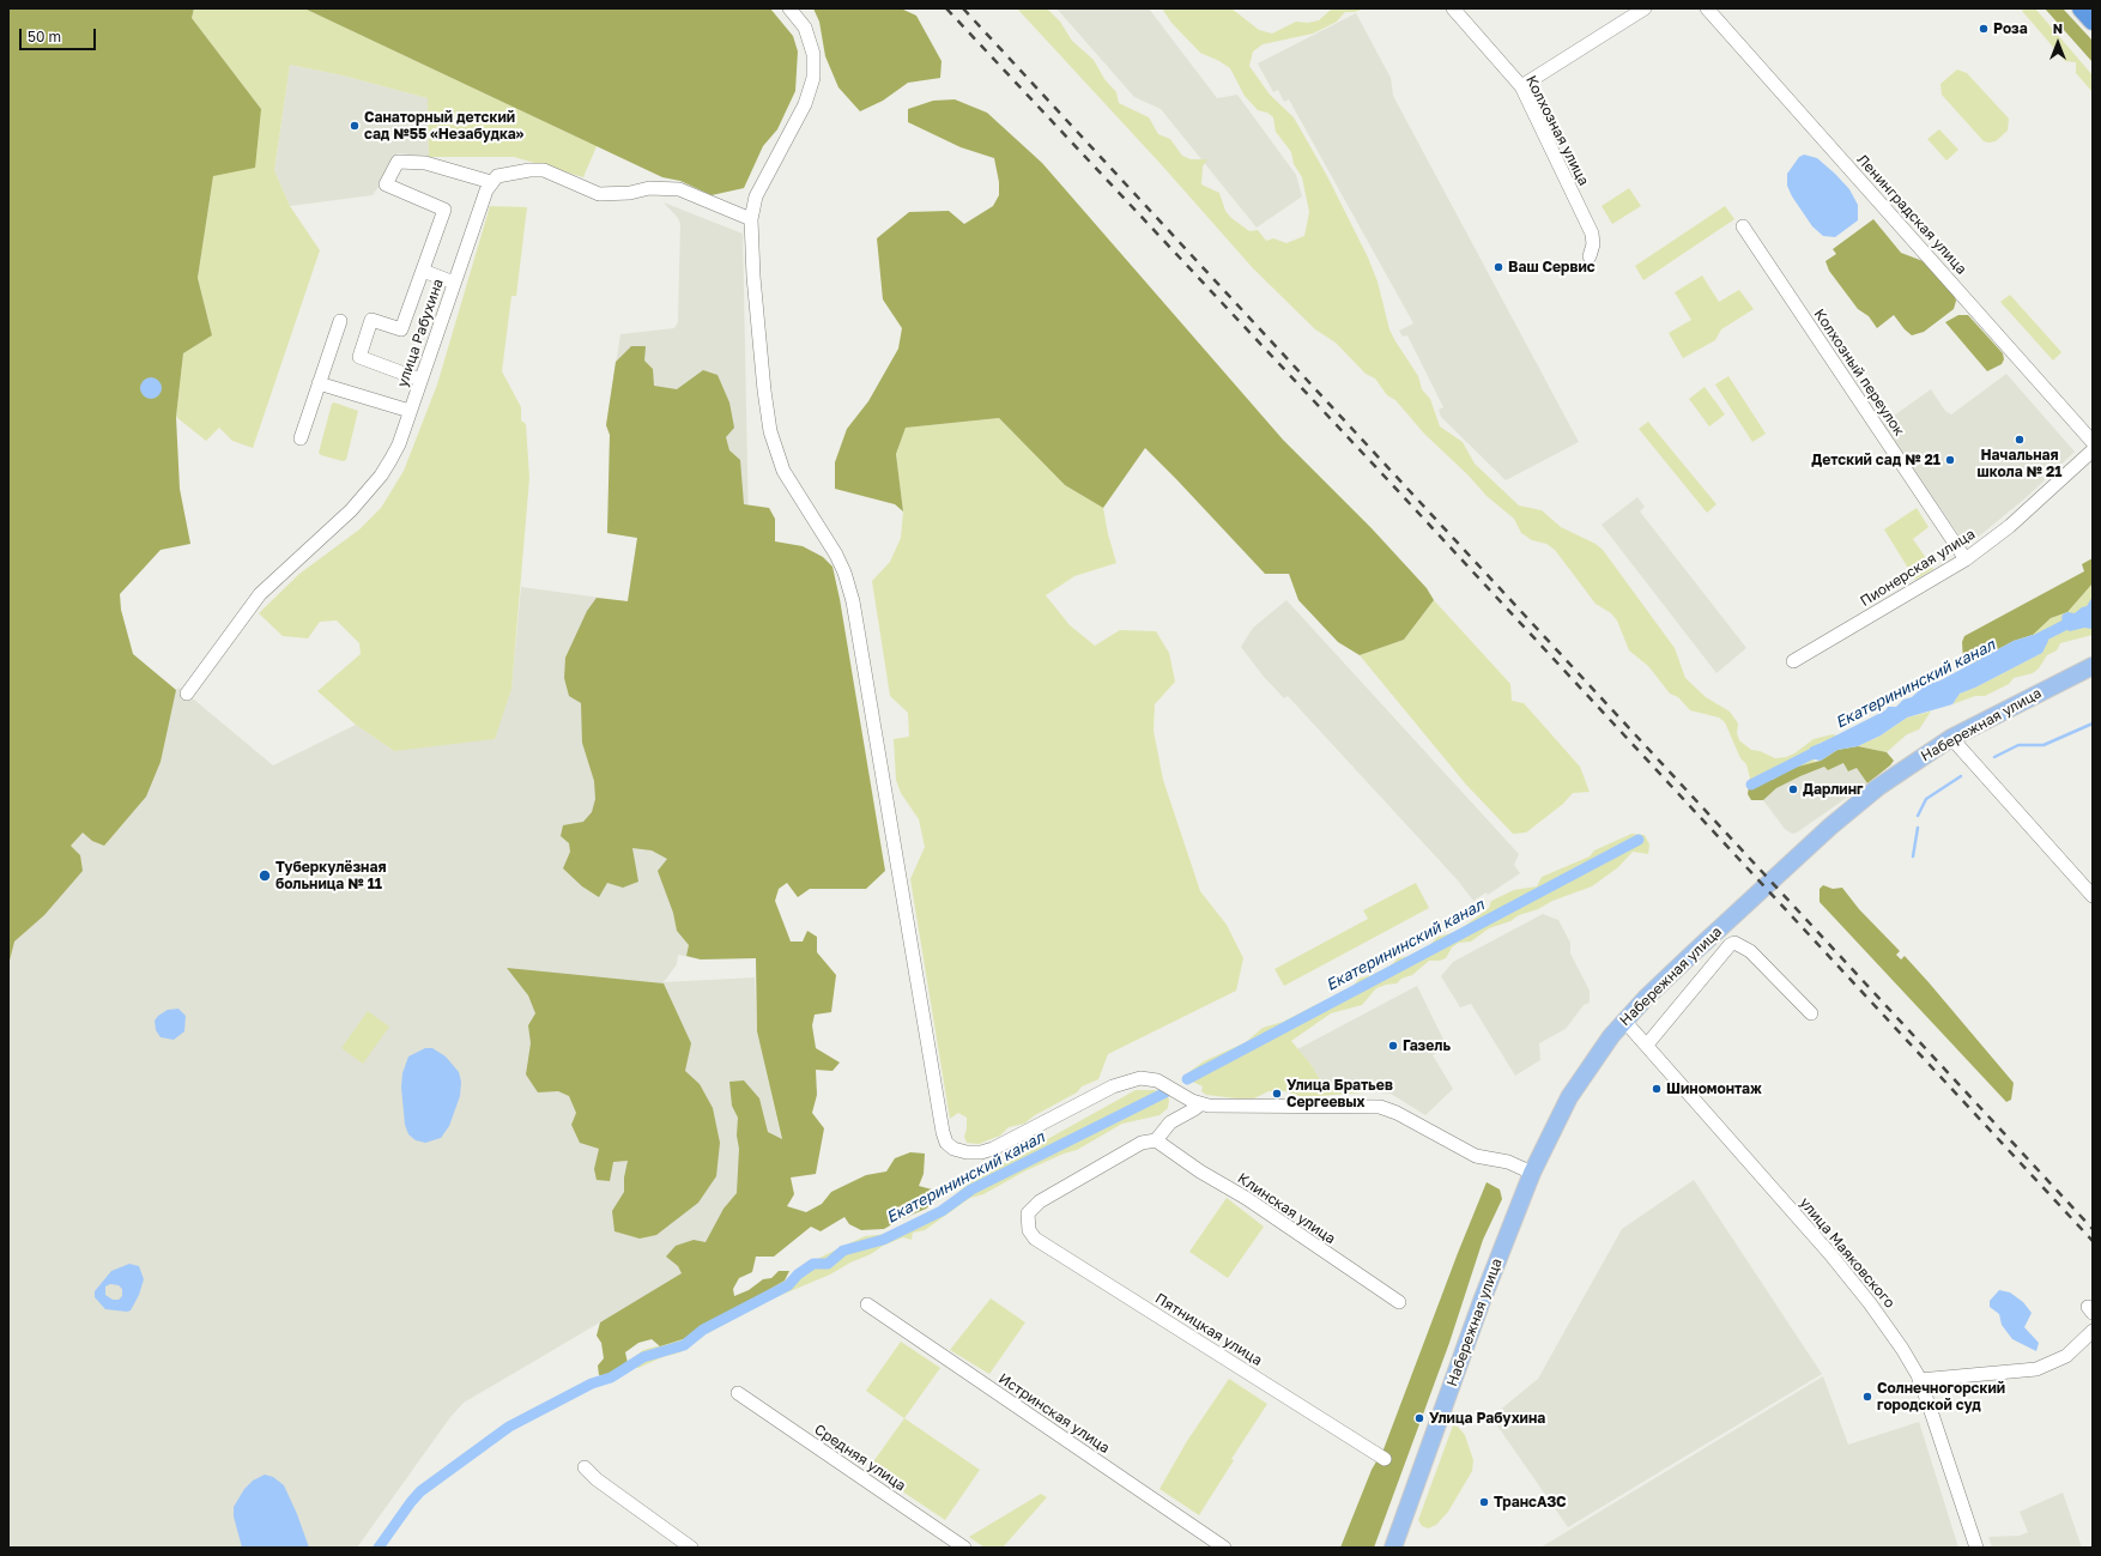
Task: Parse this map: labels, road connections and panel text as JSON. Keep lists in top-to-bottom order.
{
  "streets": {
    "main road": ["Набережная улица"],
    "street": [
      "Колхозная улица",
      "Ленинградская улица",
      "улица Рабухина",
      "Колхозный переулок",
      "Пионерская улица",
      "Клинская улица",
      "улица Маяковского",
      "Пятницкая улица",
      "Истринская улица",
      "Средняя улица"
    ]
  },
  "crossings": [
    ["Колхозный переулок", "Пионерская улица"],
    ["Набережная улица", "улица Маяковского"],
    ["Клинская улица", "Пятницкая улица"]
  ],
  "water": ["Екатерининский канал"],
  "places": [
    "Роза",
    "Санаторный детский сад №55 «Незабудка»",
    "Ваш Сервис",
    "Начальная школа № 21",
    "Детский сад № 21",
    "Дарлинг",
    "Туберкулёзная больница № 11",
    "Газель",
    "Шиномонтаж",
    "Улица Братьев Сергеевых",
    "Солнечногорский городской суд",
    "Улица Рабухина",
    "ТрансАЗС"
  ],
  "scale_bar": "50 m",
  "north": "top"
}
